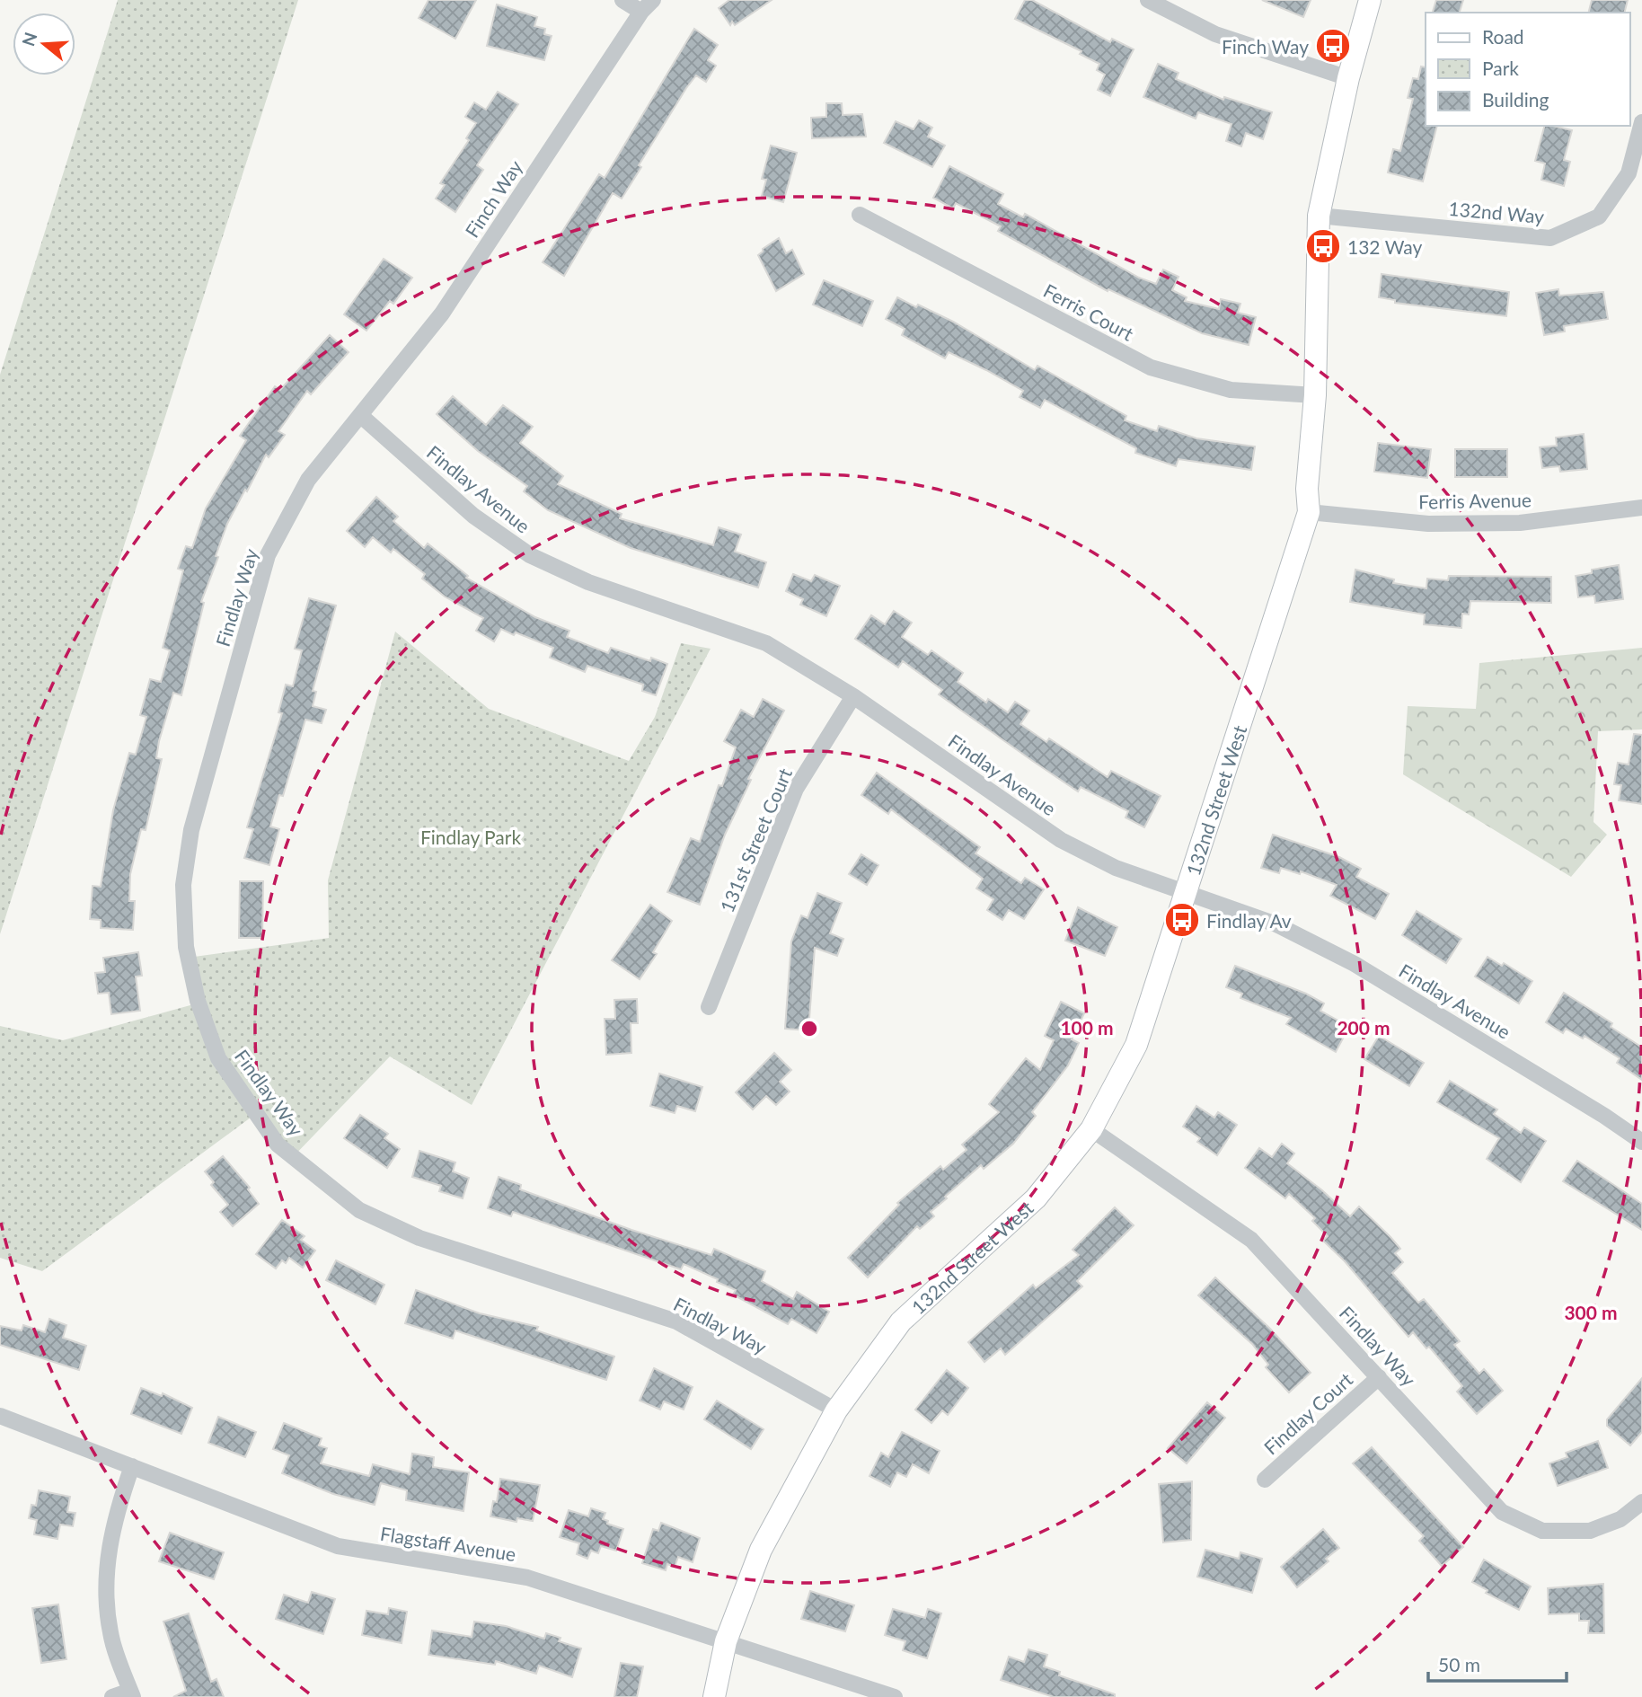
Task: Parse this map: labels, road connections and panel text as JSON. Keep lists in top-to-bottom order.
{
  "streets": {
    "street": [
      "Finch Way",
      "132nd Way",
      "Ferris Court",
      "Findlay Avenue",
      "Ferris Avenue",
      "Findlay Way",
      "132nd Street West",
      "131st Street Court",
      "Findlay Court",
      "Flagstaff Avenue"
    ]
  },
  "crossings": [
    ["Finch Way", "Findlay Avenue"],
    ["Finch Way", "Findlay Way"],
    ["132nd Way", "132nd Street West"],
    ["Ferris Court", "132nd Street West"],
    ["Findlay Avenue", "Findlay Way"],
    ["Findlay Avenue", "132nd Street West"],
    ["Findlay Avenue", "131st Street Court"],
    ["Ferris Avenue", "132nd Street West"],
    ["Findlay Way", "132nd Street West"],
    ["Findlay Way", "Findlay Court"],
    ["132nd Street West", "Flagstaff Avenue"]
  ],
  "parks": ["Findlay Park"],
  "places": {
    "bus stop": ["Finch Way", "132 Way", "Findlay Av"]
  },
  "legend": ["Road", "Park", "Building"],
  "scale_bar": "50 m",
  "north": "left",
  "rings": ["100 m", "200 m", "300 m"]
}
